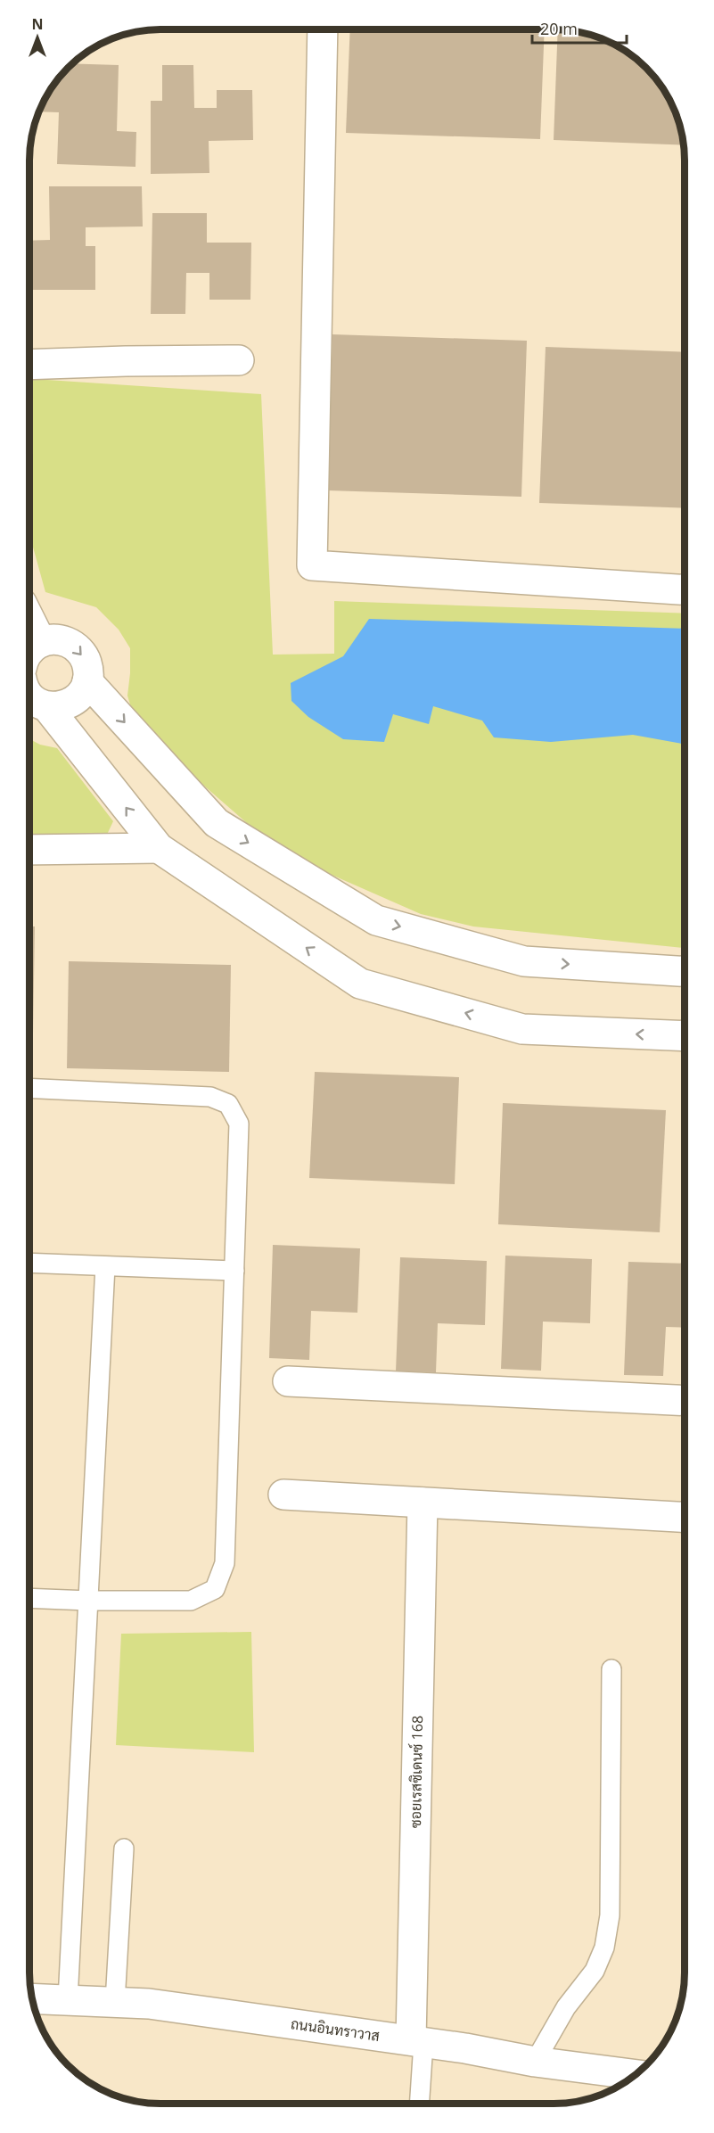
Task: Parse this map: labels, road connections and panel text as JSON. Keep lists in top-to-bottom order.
{
  "streets": {
    "street": ["ซอยเรสซิเดนซ์ 168", "ถนนอินทราวาส"]
  },
  "crossings": [
    ["ซอยเรสซิเดนซ์ 168", "ถนนอินทราวาส"]
  ],
  "scale_bar": "20 m",
  "north": "top"
}
